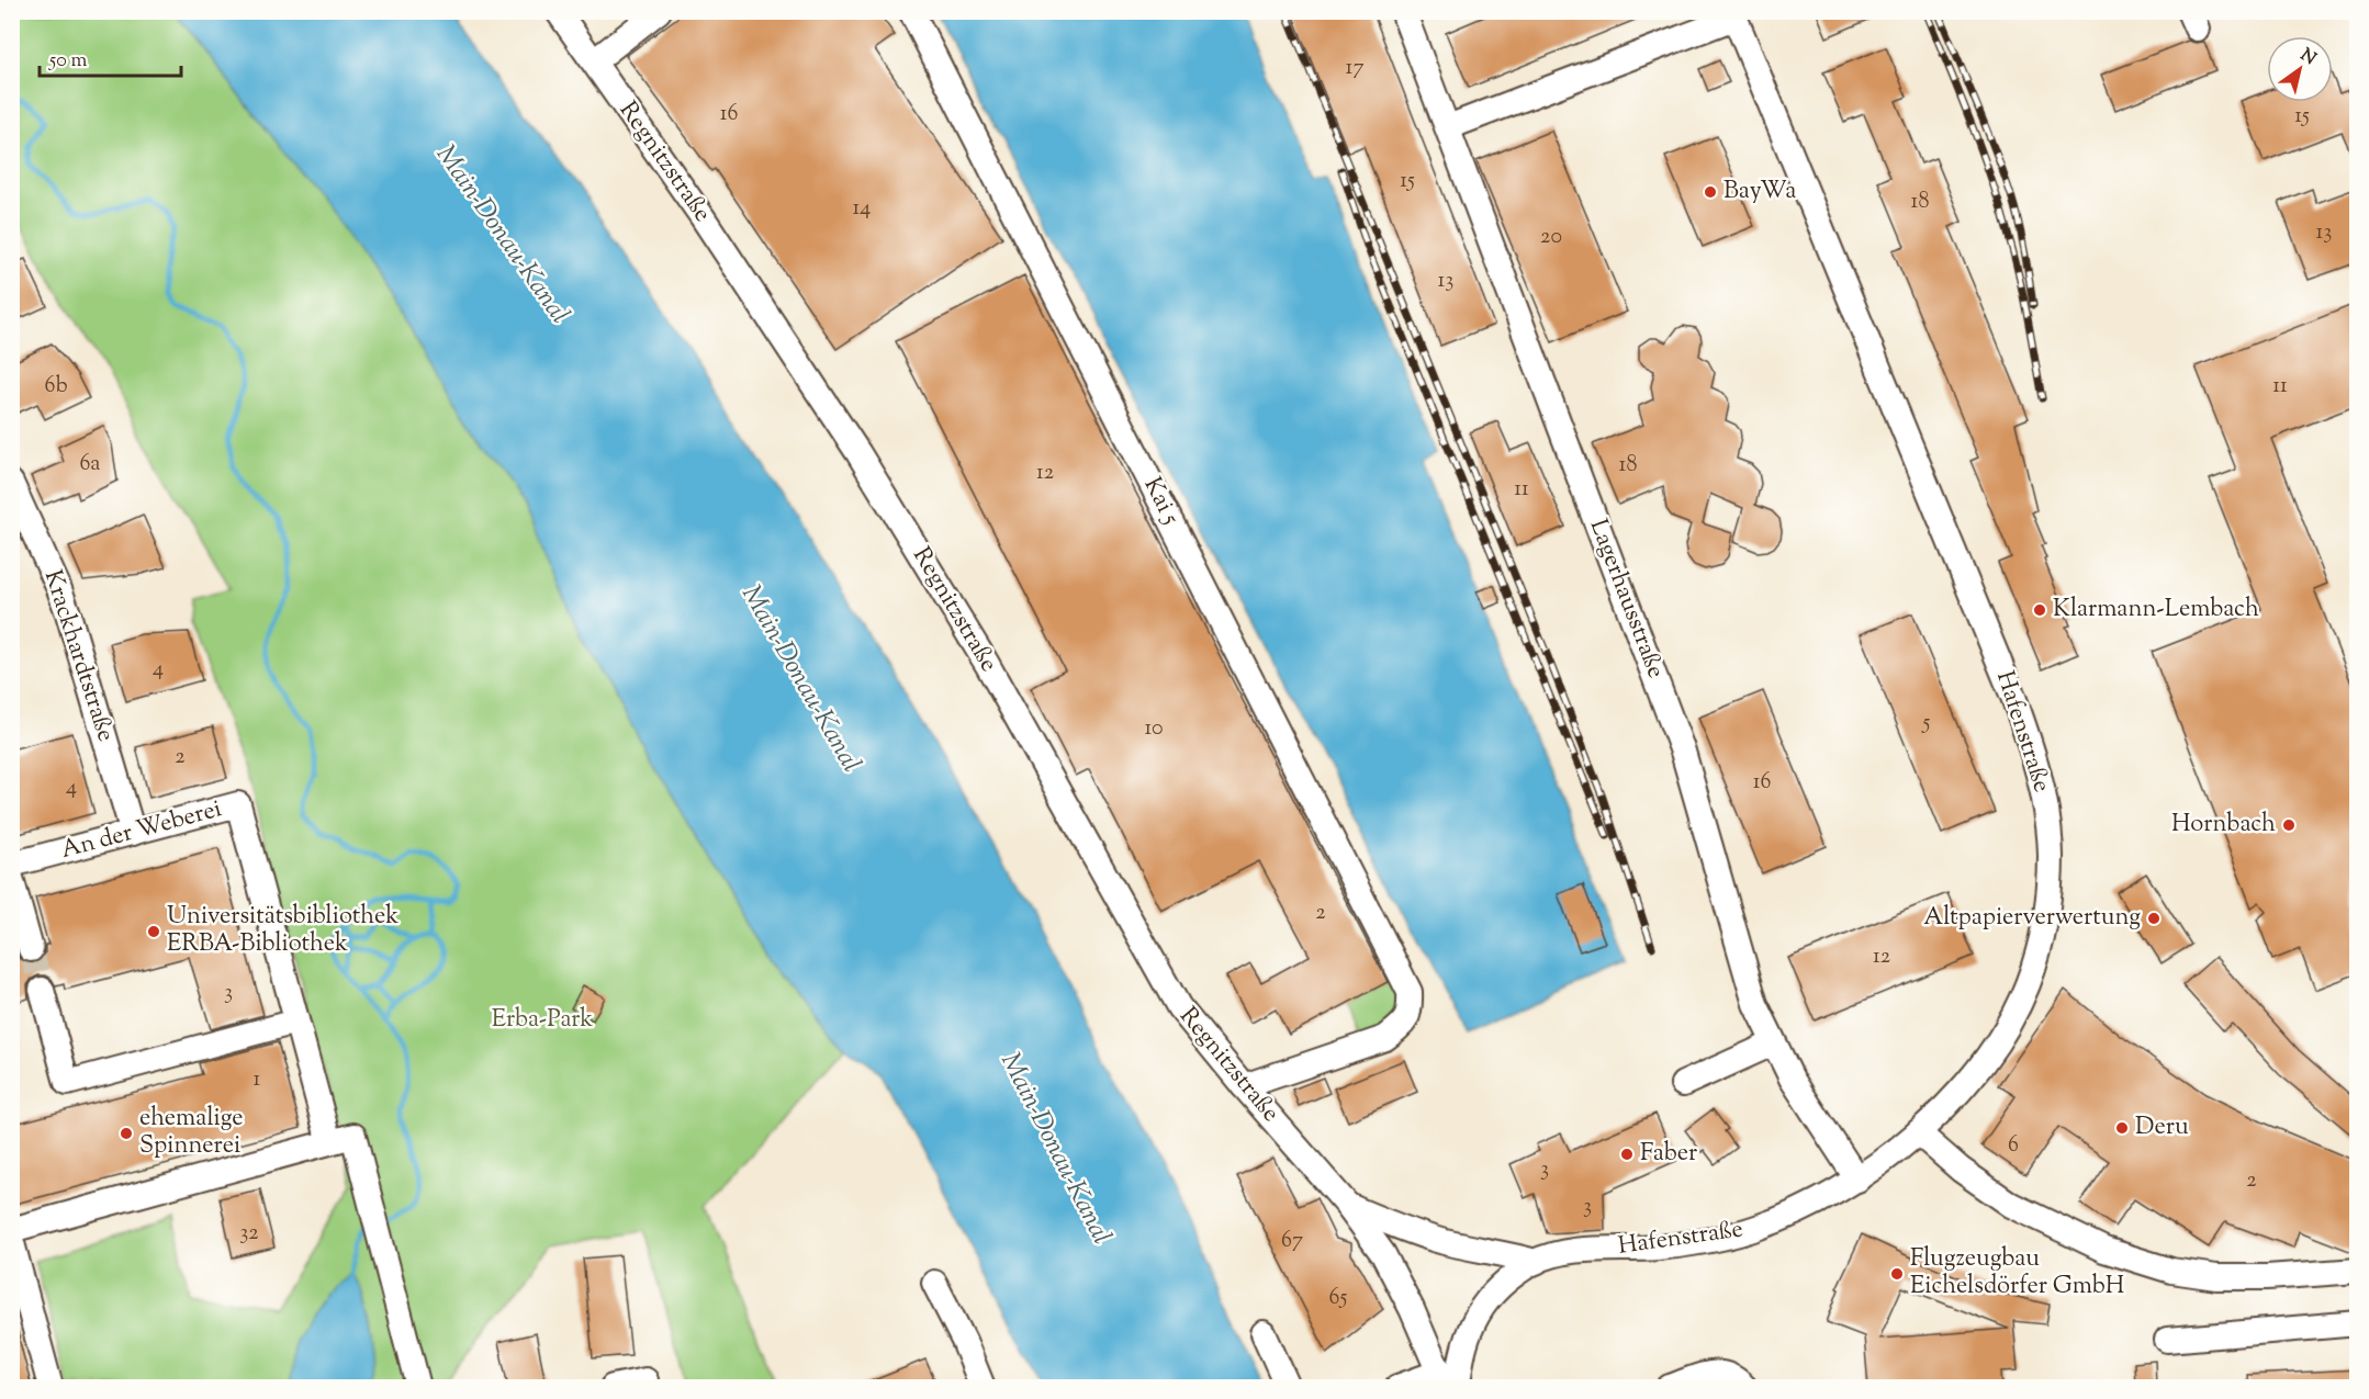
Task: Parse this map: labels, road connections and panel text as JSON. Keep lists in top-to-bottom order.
{
  "streets": {
    "street": [
      "Regnitzstraße",
      "Kai 5",
      "Lagerhausstraße",
      "Krackhardtstraße",
      "Hafenstraße",
      "An der Weberei"
    ]
  },
  "crossings": [
    ["Regnitzstraße", "Kai 5"],
    ["Regnitzstraße", "Hafenstraße"],
    ["Lagerhausstraße", "Hafenstraße"],
    ["Krackhardtstraße", "An der Weberei"]
  ],
  "water": ["Main-Donau-Kanal"],
  "parks": ["Erba-Park"],
  "places": [
    "BayWa",
    "Klarmann-Lembach",
    "Hornbach",
    "Altpapierverwertung",
    "Universitätsbibliothek ERBA-Bibliothek",
    "Deru",
    "ehemalige Spinnerei",
    "Faber",
    "Flugzeugbau Eichelsdörfer GmbH"
  ],
  "house_numbers": [
    "17",
    "16",
    "15",
    "15",
    "18",
    "14",
    "13",
    "20",
    "13",
    "6b",
    "11",
    "6a",
    "18",
    "12",
    "11",
    "4",
    "5",
    "10",
    "2",
    "16",
    "4",
    "2",
    "12",
    "3",
    "1",
    "6",
    "3",
    "2",
    "3",
    "32",
    "67",
    "65"
  ],
  "scale_bar": "50 m",
  "north": "top right"
}
